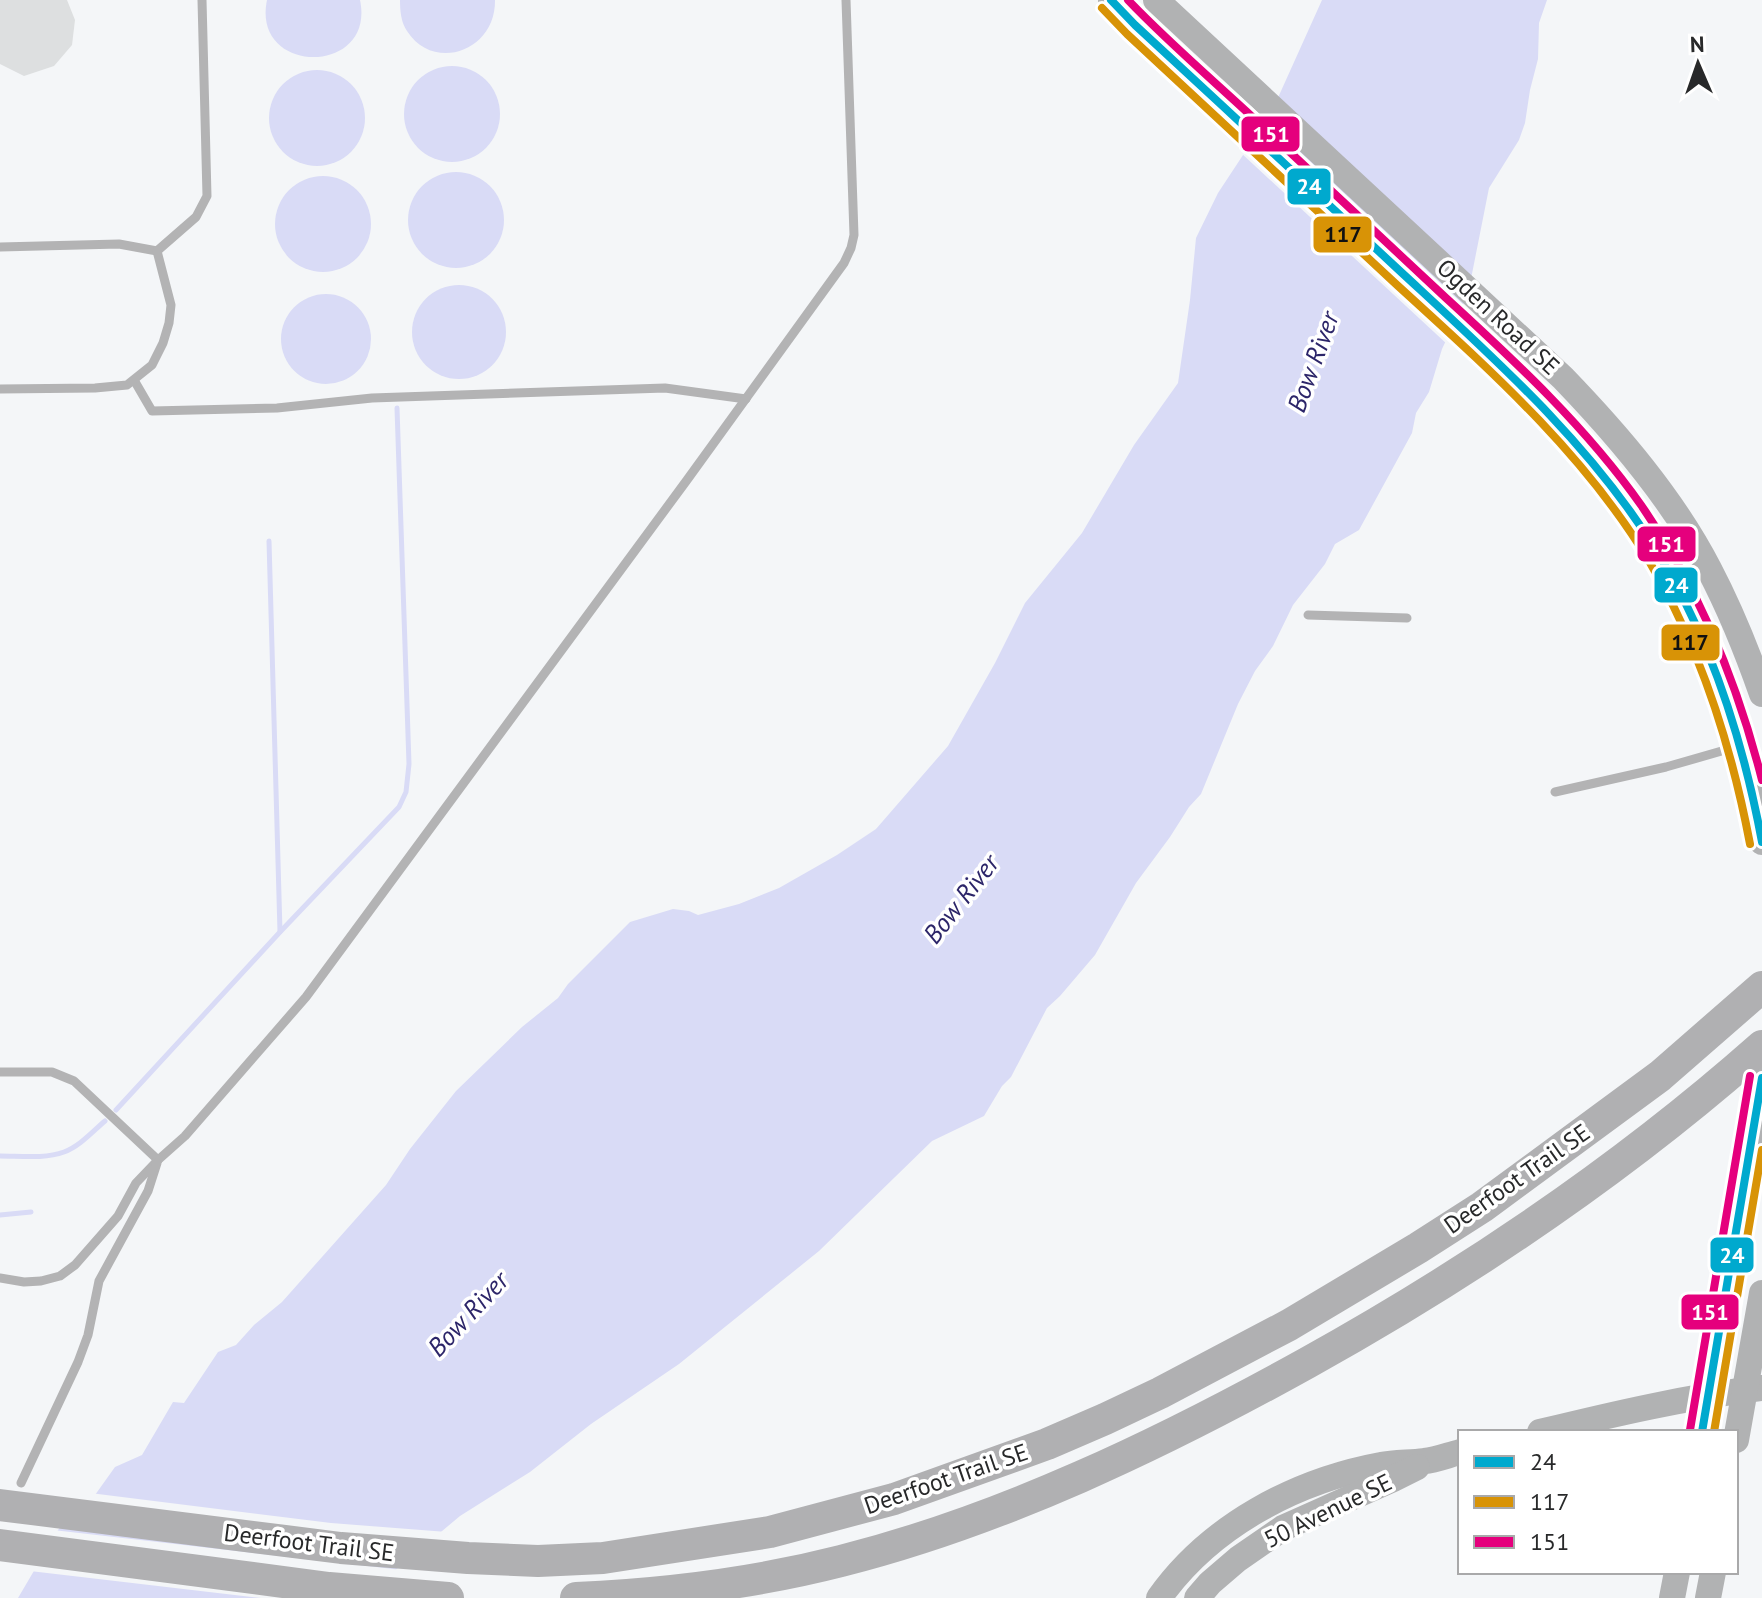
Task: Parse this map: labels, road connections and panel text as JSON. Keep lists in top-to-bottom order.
{
  "streets": {
    "highway": ["Deerfoot Trail SE"],
    "street": ["Ogden Road SE", "50 Avenue SE"]
  },
  "water": ["Bow River"],
  "lines": ["transit line 24", "transit line 151", "transit line 117"],
  "legend": ["24", "117", "151"],
  "north": "top"
}
